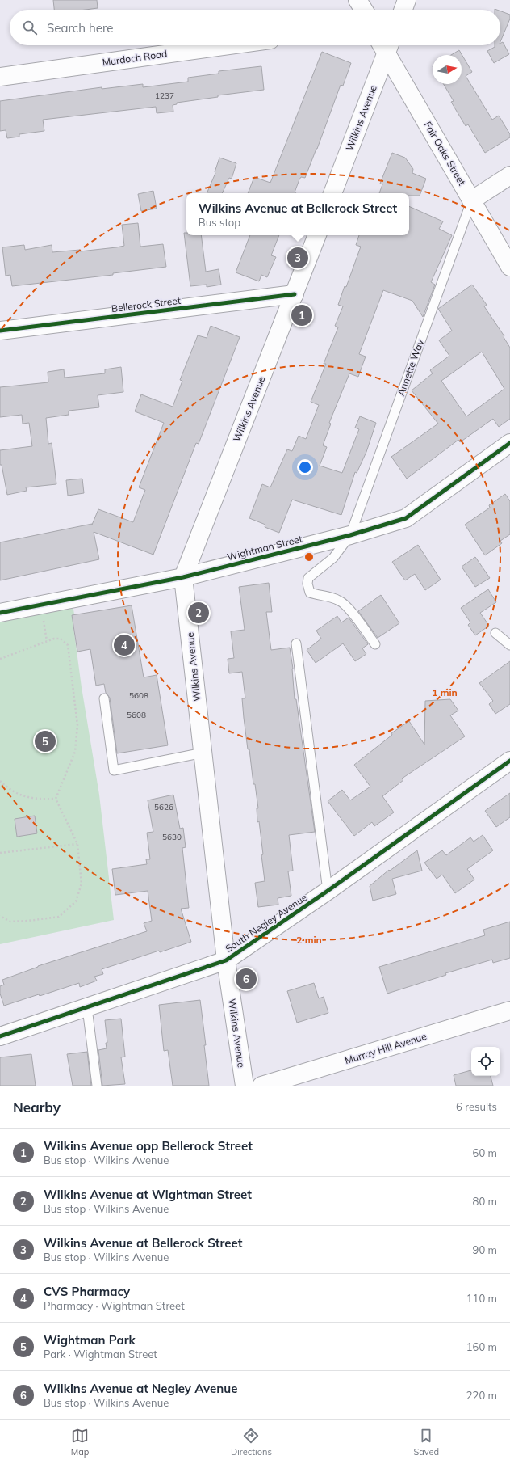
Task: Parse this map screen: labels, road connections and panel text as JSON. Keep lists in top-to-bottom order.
{
  "streets": {
    "street": [
      "Murdoch Road",
      "Wilkins Avenue",
      "Fair Oaks Street",
      "Bellerock Street",
      "Wightman Street",
      "South Negley Avenue",
      "Murray Hill Avenue"
    ],
    "lane": ["Annette Way"]
  },
  "crossings": [
    ["Wilkins Avenue", "Bellerock Street"],
    ["Wilkins Avenue", "Wightman Street"],
    ["Wilkins Avenue", "South Negley Avenue"],
    ["Fair Oaks Street", "Annette Way"],
    ["Annette Way", "Wightman Street"]
  ],
  "house_numbers": [
    "1237",
    "5608",
    "5608",
    "5626",
    "5630"
  ],
  "north": "right",
  "page": {
    "search": "Search here",
    "popup": ["Wilkins Avenue at Bellerock Street", "Bus stop"],
    "pins": [
      "3",
      "1",
      "2",
      "4",
      "5",
      "6"
    ],
    "heading": ["Nearby", "6 results"],
    "list": [
      {
        "mark": "1",
        "name": "Wilkins Avenue opp Bellerock Street",
        "note": "Bus stop · Wilkins Avenue",
        "value": "60 m"
      },
      {
        "mark": "2",
        "name": "Wilkins Avenue at Wightman Street",
        "note": "Bus stop · Wilkins Avenue",
        "value": "80 m"
      },
      {
        "mark": "3",
        "name": "Wilkins Avenue at Bellerock Street",
        "note": "Bus stop · Wilkins Avenue",
        "value": "90 m"
      },
      {
        "mark": "4",
        "name": "CVS Pharmacy",
        "note": "Pharmacy · Wightman Street",
        "value": "110 m"
      },
      {
        "mark": "5",
        "name": "Wightman Park",
        "note": "Park · Wightman Street",
        "value": "160 m"
      },
      {
        "mark": "6",
        "name": "Wilkins Avenue at Negley Avenue",
        "note": "Bus stop · Wilkins Avenue",
        "value": "220 m"
      }
    ],
    "nav": ["Map", "Directions", "Saved"]
  },
  "rings": ["1 min", "2 min"]
}
